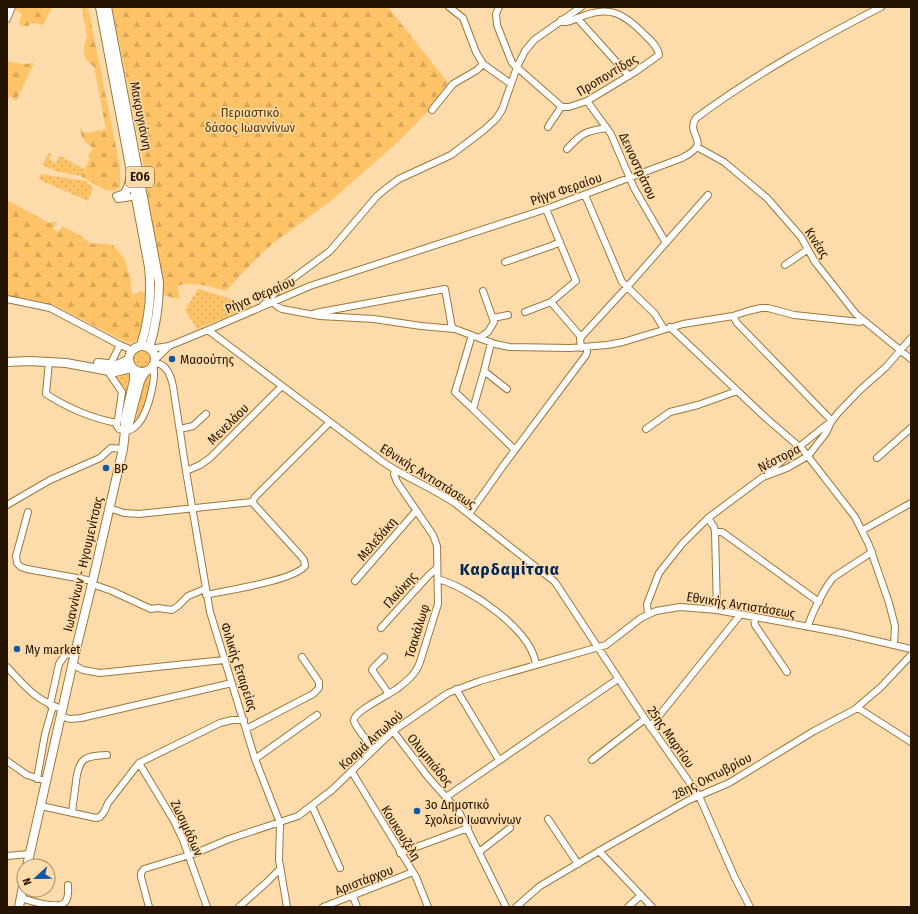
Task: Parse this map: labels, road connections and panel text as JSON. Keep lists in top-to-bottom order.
{
  "streets": {
    "main road": ["Μακρυγιάννη", "ΕΟ6", "Ιωαννίνων - Ηγουμενίτσας"],
    "street": [
      "Προποντίδας",
      "Δεινοστράτου",
      "Ρήγα Φεραίου",
      "Κινέας",
      "Μενελάου",
      "Νέστορα",
      "Εθνικής Αντιστάσεως",
      "Μελεδάκη",
      "Γλαύκης",
      "Τσακάλωφ",
      "Φιλικής Εταιρείας",
      "25ης Μαρτίου",
      "Κοσμά Αιτωλού",
      "Ολυμπιάδος",
      "28ης Οκτωβρίου",
      "Ζωσιμάδων",
      "Κουκουζέλη",
      "Αριστάρχου"
    ]
  },
  "crossings": [
    ["Προποντίδας", "Δεινοστράτου"],
    ["Μακρυγιάννη", "Ιωαννίνων - Ηγουμενίτσας"],
    ["Μακρυγιάννη", "Φιλικής Εταιρείας"],
    ["Δεινοστράτου", "Ρήγα Φεραίου"],
    ["Ρήγα Φεραίου", "Κινέας"],
    ["Ρήγα Φεραίου", "Εθνικής Αντιστάσεως"],
    ["Κινέας", "Νέστορα"],
    ["Μενελάου", "Εθνικής Αντιστάσεως"],
    ["Μενελάου", "Φιλικής Εταιρείας"],
    ["Νέστορα", "Εθνικής Αντιστάσεως"],
    ["Εθνικής Αντιστάσεως", "Τσακάλωφ"],
    ["Εθνικής Αντιστάσεως", "25ης Μαρτίου"],
    ["Εθνικής Αντιστάσεως", "Κοσμά Αιτωλού"],
    ["Μελεδάκη", "Τσακάλωφ"],
    ["Ιωαννίνων - Ηγουμενίτσας", "Φιλικής Εταιρείας"],
    ["Γλαύκης", "Τσακάλωφ"],
    ["Τσακάλωφ", "Κοσμά Αιτωλού"],
    ["Φιλικής Εταιρείας", "Κοσμά Αιτωλού"],
    ["25ης Μαρτίου", "Κοσμά Αιτωλού"],
    ["25ης Μαρτίου", "28ης Οκτωβρίου"],
    ["Κοσμά Αιτωλού", "Ολυμπιάδος"],
    ["Κοσμά Αιτωλού", "Ζωσιμάδων"],
    ["Κοσμά Αιτωλού", "Κουκουζέλη"],
    ["Κουκουζέλη", "Αριστάρχου"]
  ],
  "districts": ["Καρδαμίτσια"],
  "parks": ["Περιαστικό δάσος Ιωαννίνων"],
  "places": [
    "Μασούτης",
    "BP",
    "My market",
    "3ο Δημοτικό Σχολείο Ιωαννίνων"
  ],
  "north": "left"
}
